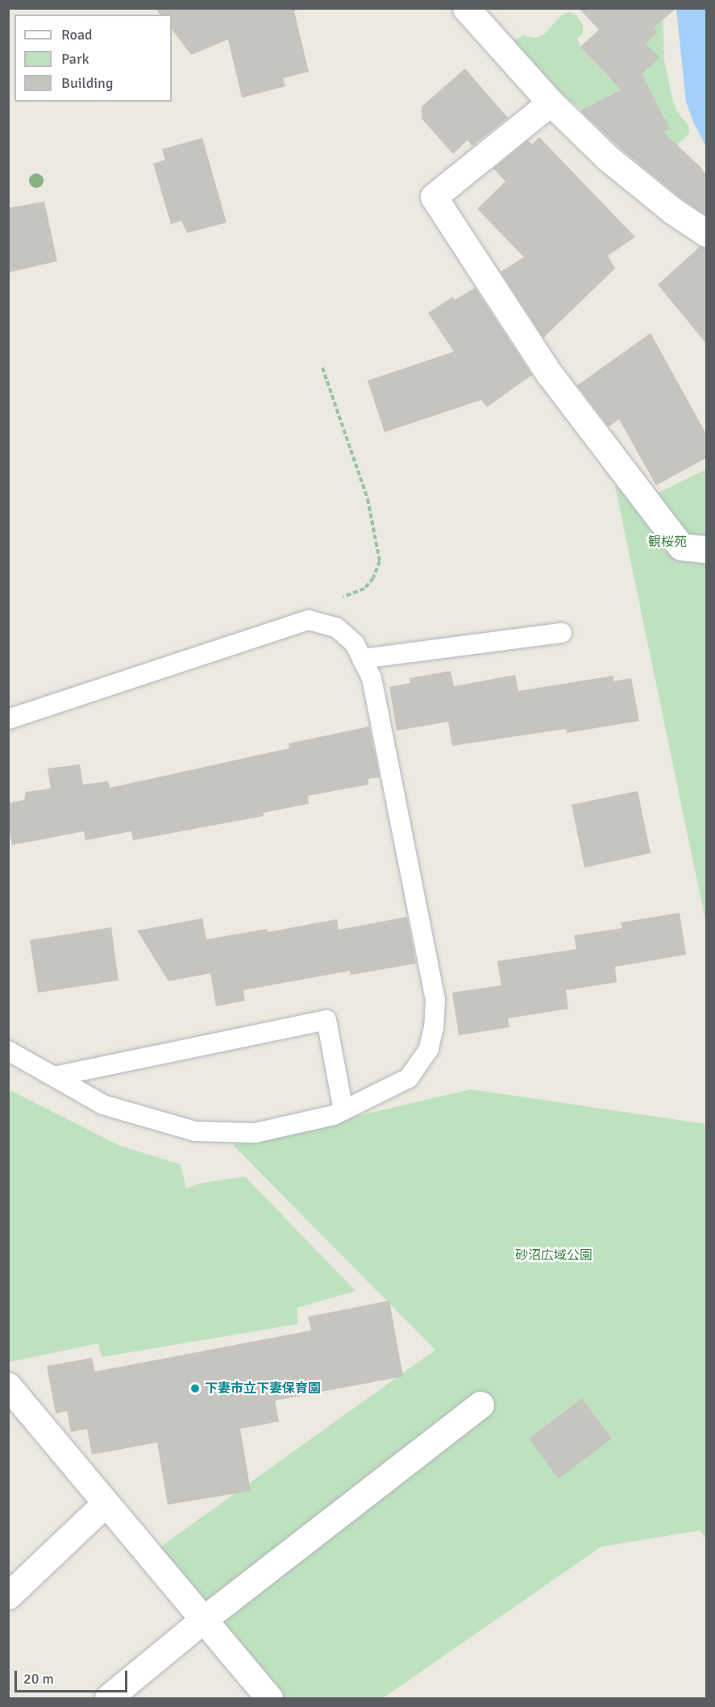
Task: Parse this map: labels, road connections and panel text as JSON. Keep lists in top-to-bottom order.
{
  "parks": ["観桜苑", "砂沼広域公園"],
  "places": ["下妻市立下妻保育園"],
  "legend": ["Road", "Park", "Building"],
  "scale_bar": "20 m"
}
